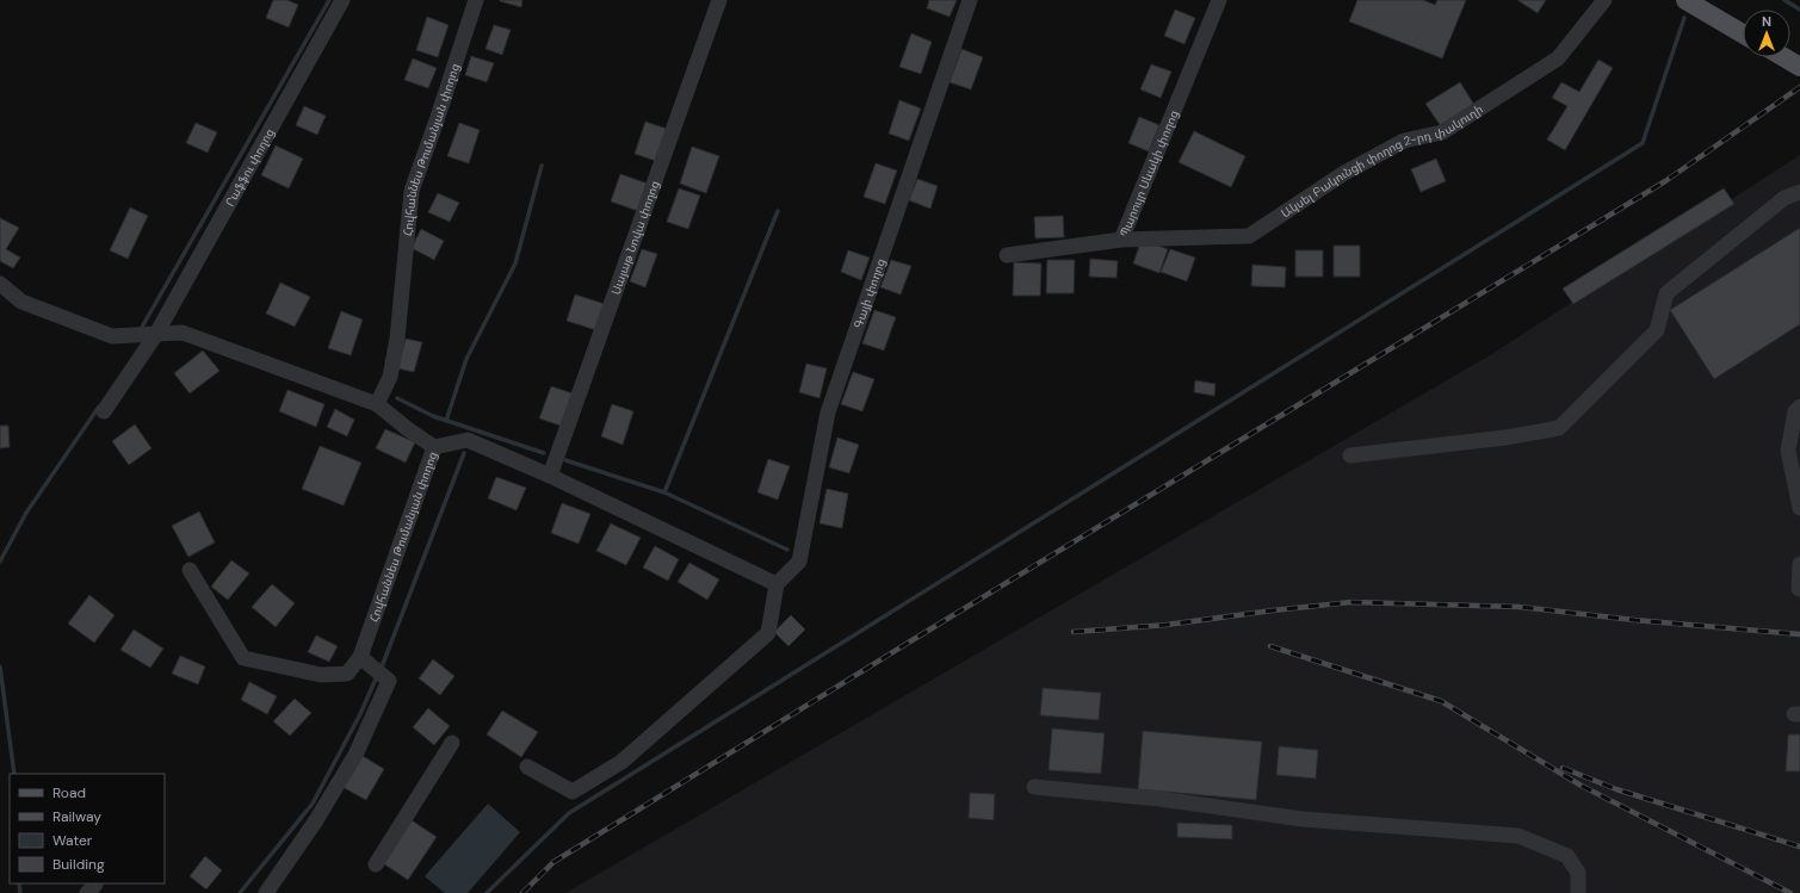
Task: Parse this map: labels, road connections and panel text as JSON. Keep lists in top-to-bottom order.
{
  "streets": {
    "street": [
      "Հովհաննես Թումանյան փողոց",
      "Ակսել Բակունցի փողոց 2-րդ փակուղի",
      "Րաֆֆու փողոց",
      "Պարույր Սևակի փողոց",
      "Սայաթ Նովա փողոց",
      "Գայի փողոց"
    ]
  },
  "crossings": [
    ["Ակսել Բակունցի փողոց 2-րդ փակուղի", "Պարույր Սևակի փողոց"]
  ],
  "legend": [
    "Road",
    "Railway",
    "Water",
    "Building"
  ],
  "north": "top"
}
